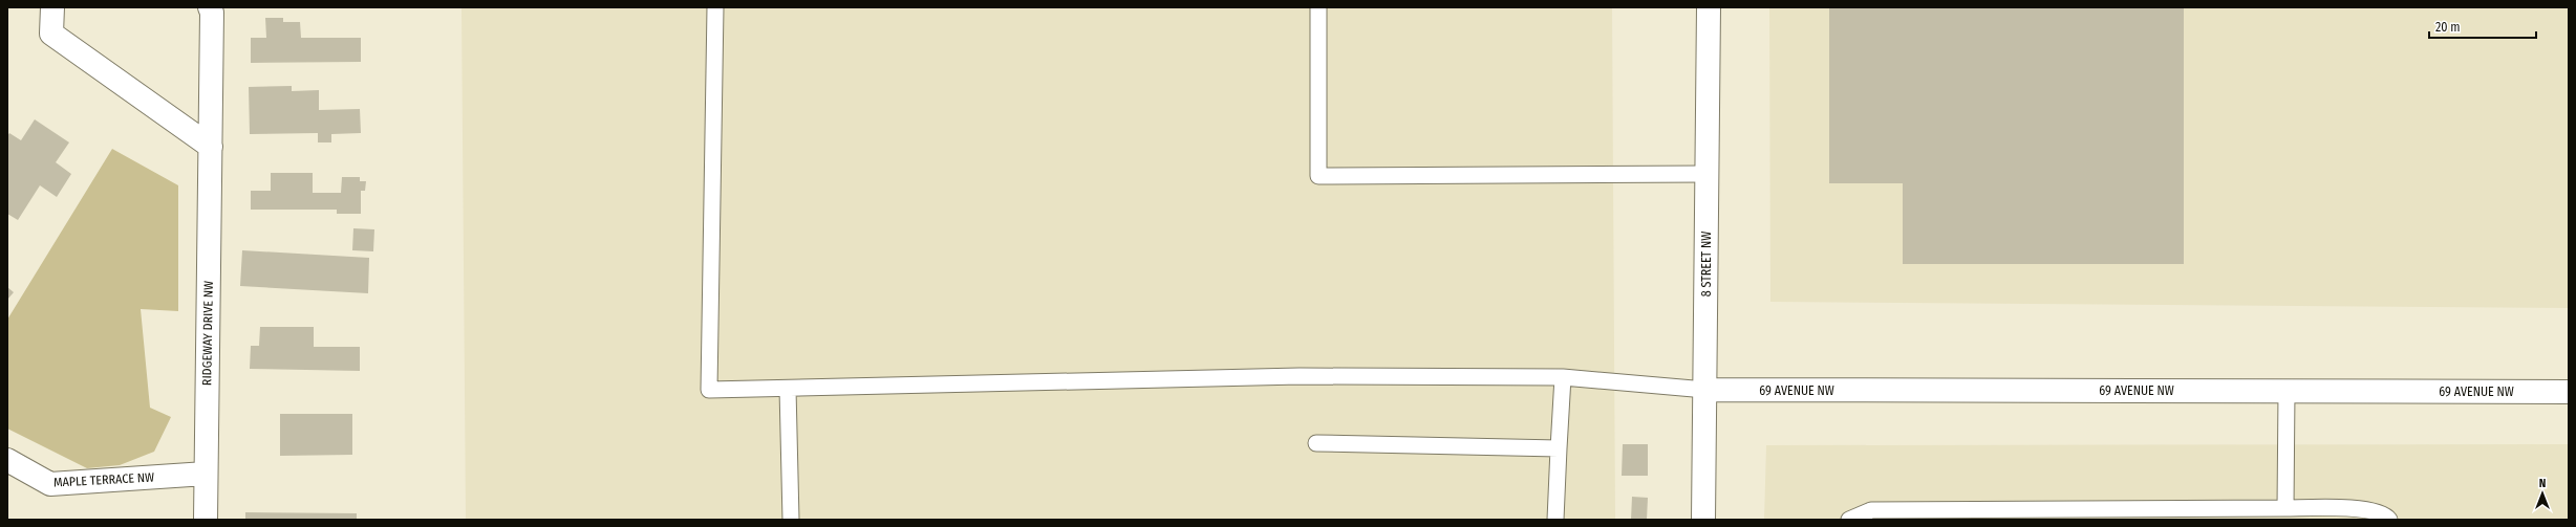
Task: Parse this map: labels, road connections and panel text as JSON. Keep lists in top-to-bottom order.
{
  "streets": {
    "street": [
      "8 STREET NW",
      "RIDGEWAY DRIVE NW",
      "69 AVENUE NW",
      "MAPLE TERRACE NW"
    ]
  },
  "crossings": [
    ["8 STREET NW", "69 AVENUE NW"],
    ["RIDGEWAY DRIVE NW", "MAPLE TERRACE NW"]
  ],
  "scale_bar": "20 m",
  "north": "top"
}
